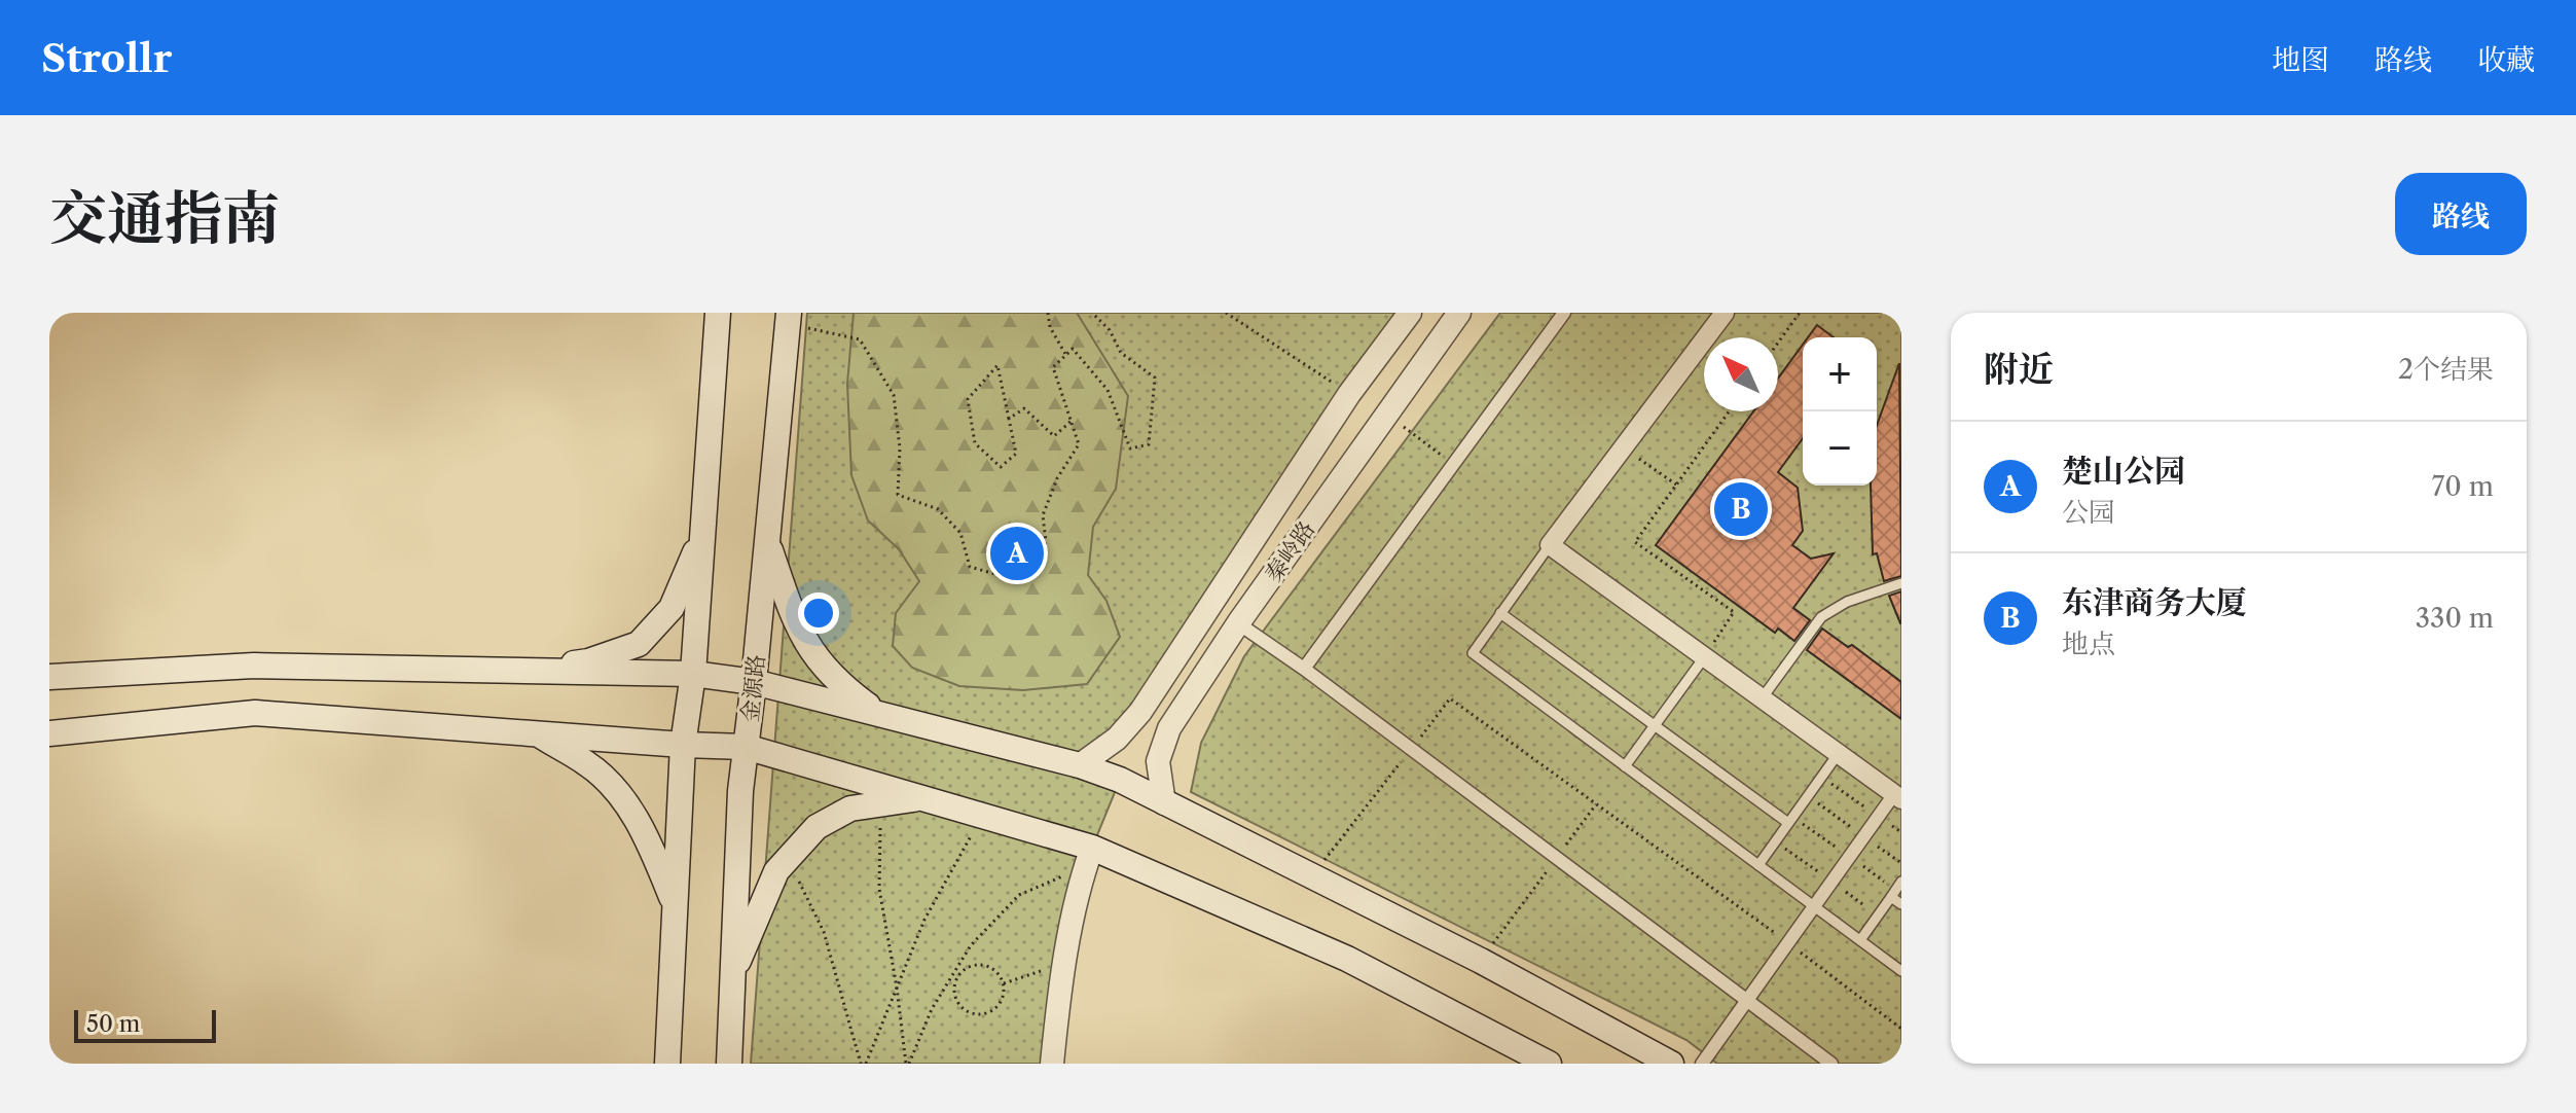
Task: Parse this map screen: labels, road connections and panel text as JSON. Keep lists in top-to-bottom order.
{
  "streets": {
    "main road": ["金源路"],
    "street": ["秦岭路"]
  },
  "scale_bar": "50 m",
  "north": "top left",
  "page": {
    "header": "Strollr",
    "nav": ["地图", "路线", "收藏"],
    "title": "交通指南",
    "buttons": "路线",
    "heading": ["附近", "2个结果"],
    "map_buttons": ["+", "−"],
    "list": [
      {
        "mark": "A",
        "name": "楚山公园",
        "note": "公园",
        "value": "70 m"
      },
      {
        "mark": "B",
        "name": "东津商务大厦",
        "note": "地点",
        "value": "330 m"
      }
    ],
    "pins": ["B", "A"],
    "scale": "50 m"
  }
}
